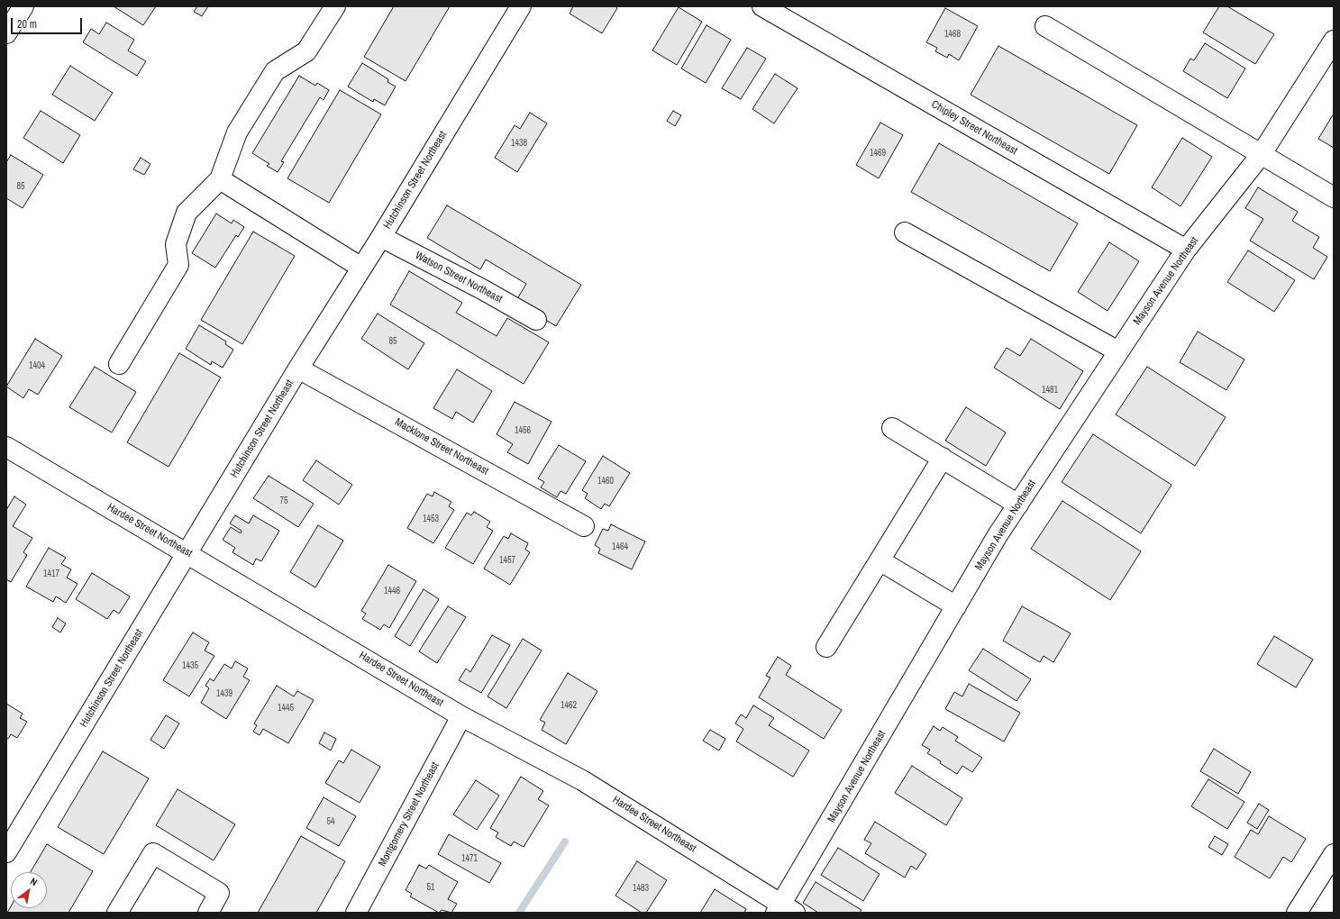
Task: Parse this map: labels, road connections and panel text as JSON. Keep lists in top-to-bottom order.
{
  "streets": {
    "street": [
      "Chipley Street Northeast",
      "Hutchinson Street Northeast",
      "Watson Street Northeast",
      "Mayson Avenue Northeast",
      "Macklone Street Northeast",
      "Hardee Street Northeast",
      "Montgomery Street Northeast"
    ]
  },
  "crossings": [
    ["Chipley Street Northeast", "Mayson Avenue Northeast"],
    ["Hutchinson Street Northeast", "Watson Street Northeast"],
    ["Hutchinson Street Northeast", "Macklone Street Northeast"],
    ["Hutchinson Street Northeast", "Hardee Street Northeast"],
    ["Mayson Avenue Northeast", "Hardee Street Northeast"],
    ["Hardee Street Northeast", "Montgomery Street Northeast"]
  ],
  "house_numbers": [
    "1468",
    "1438",
    "1469",
    "85",
    "85",
    "1404",
    "1481",
    "1456",
    "1460",
    "75",
    "1453",
    "1464",
    "1457",
    "1417",
    "1446",
    "1435",
    "1439",
    "1462",
    "1445",
    "54",
    "1471",
    "51",
    "1483"
  ],
  "scale_bar": "20 m",
  "north": "top right"
}
